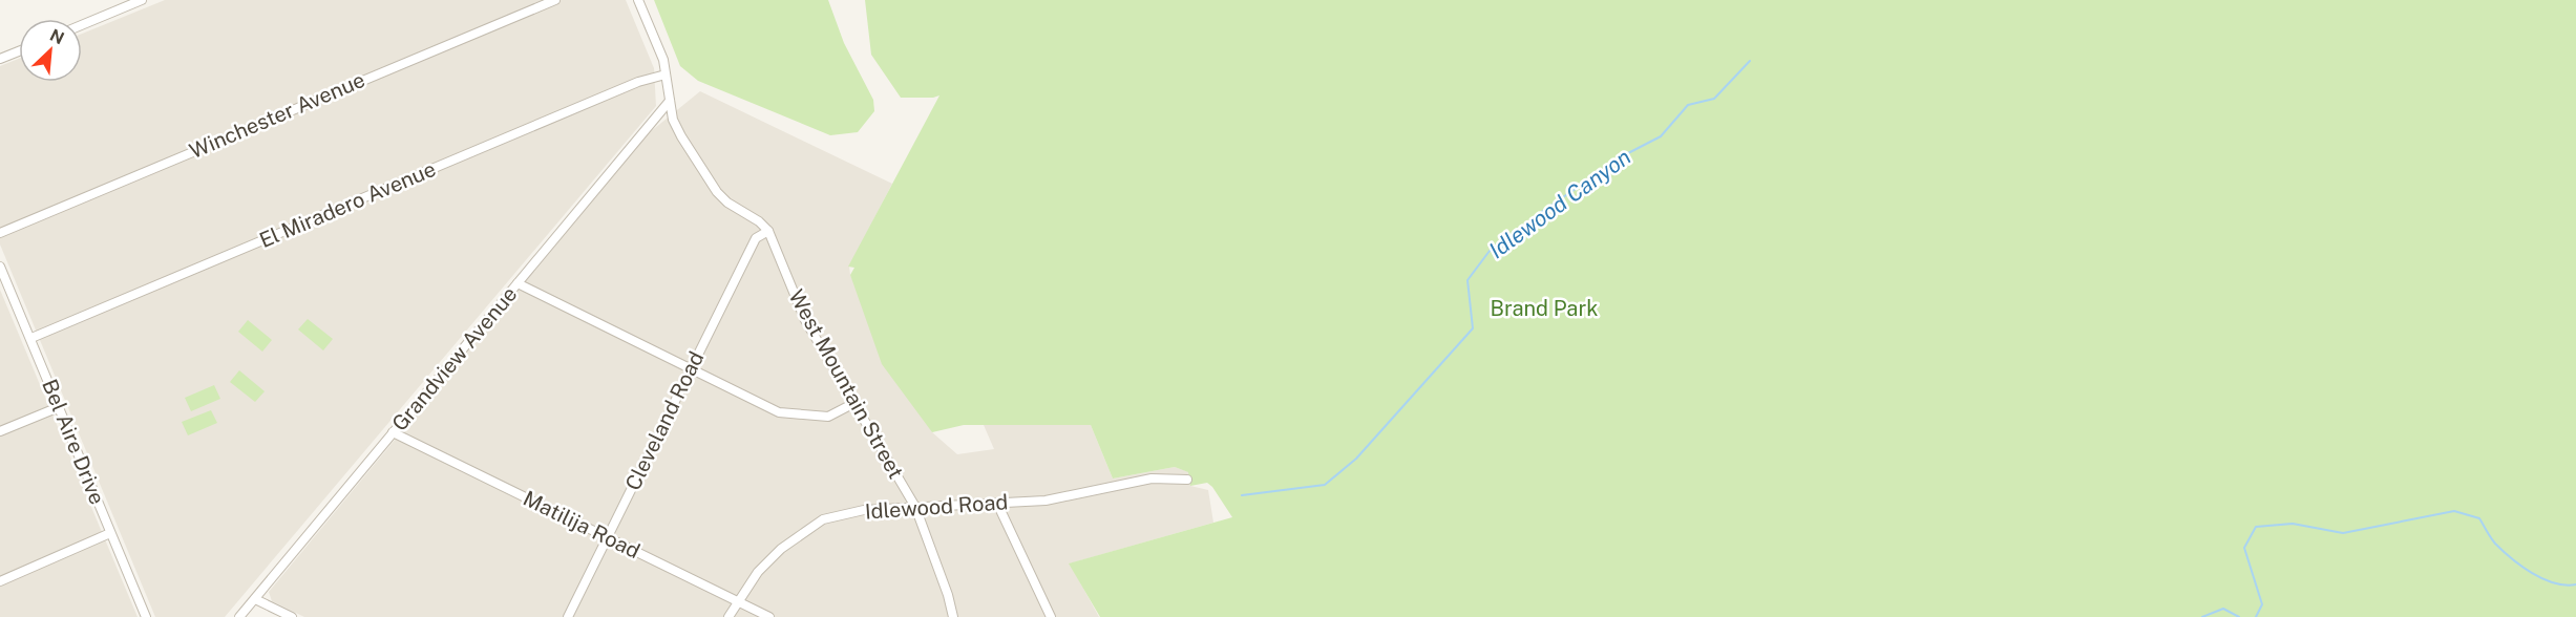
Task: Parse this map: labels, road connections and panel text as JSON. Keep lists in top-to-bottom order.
{
  "streets": {
    "street": [
      "Winchester Avenue",
      "El Miradero Avenue",
      "Grandview Avenue",
      "West Mountain Street",
      "Cleveland Road",
      "Bel Aire Drive",
      "Idlewood Road",
      "Matilija Road"
    ]
  },
  "crossings": [
    ["El Miradero Avenue", "Bel Aire Drive"],
    ["Grandview Avenue", "Matilija Road"],
    ["West Mountain Street", "Cleveland Road"],
    ["West Mountain Street", "Idlewood Road"],
    ["Cleveland Road", "Matilija Road"],
    ["Idlewood Road", "Matilija Road"]
  ],
  "water": ["Idlewood Canyon"],
  "parks": ["Brand Park"],
  "north": "top right"
}
